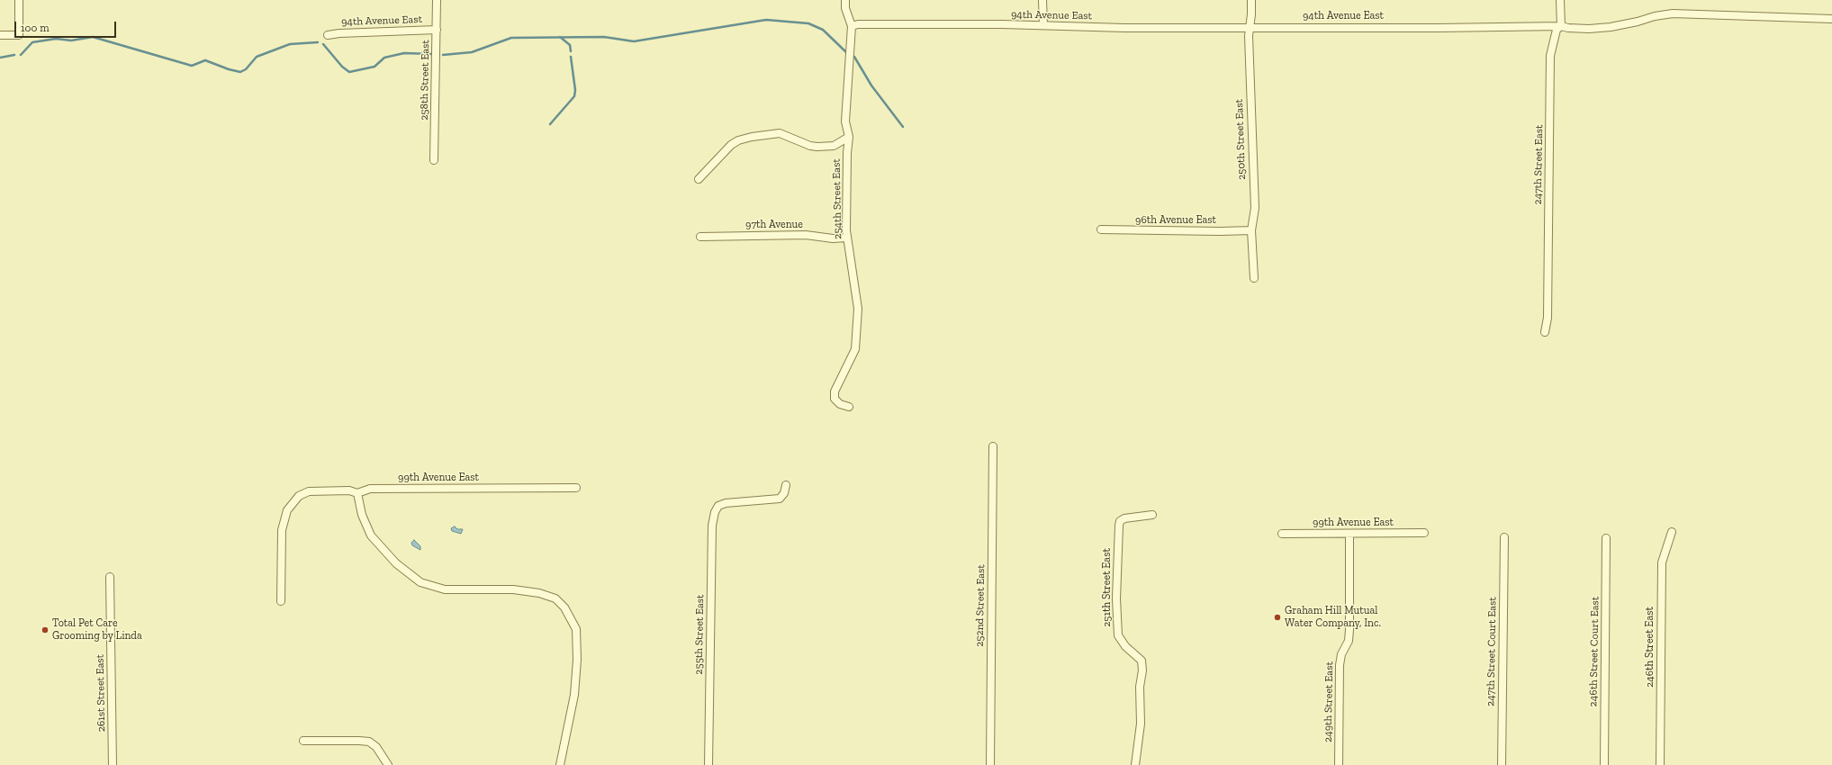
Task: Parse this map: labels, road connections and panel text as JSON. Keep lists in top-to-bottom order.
{
  "streets": {
    "street": [
      "94th Avenue East",
      "258th Street East",
      "250th Street East",
      "247th Street East",
      "254th Street East",
      "96th Avenue East",
      "97th Avenue",
      "99th Avenue East",
      "251th Street East",
      "252nd Street East",
      "255th Street East",
      "246th Street East",
      "247th Street Court East",
      "246th Street Court East",
      "261st Street East",
      "249th Street East"
    ]
  },
  "crossings": [
    ["94th Avenue East", "258th Street East"],
    ["94th Avenue East", "250th Street East"],
    ["94th Avenue East", "247th Street East"],
    ["94th Avenue East", "254th Street East"],
    ["250th Street East", "96th Avenue East"],
    ["254th Street East", "97th Avenue"],
    ["99th Avenue East", "249th Street East"]
  ],
  "places": ["Graham Hill Mutual Water Company, Inc.", "Total Pet Care Grooming by Linda"],
  "scale_bar": "100 m"
}
